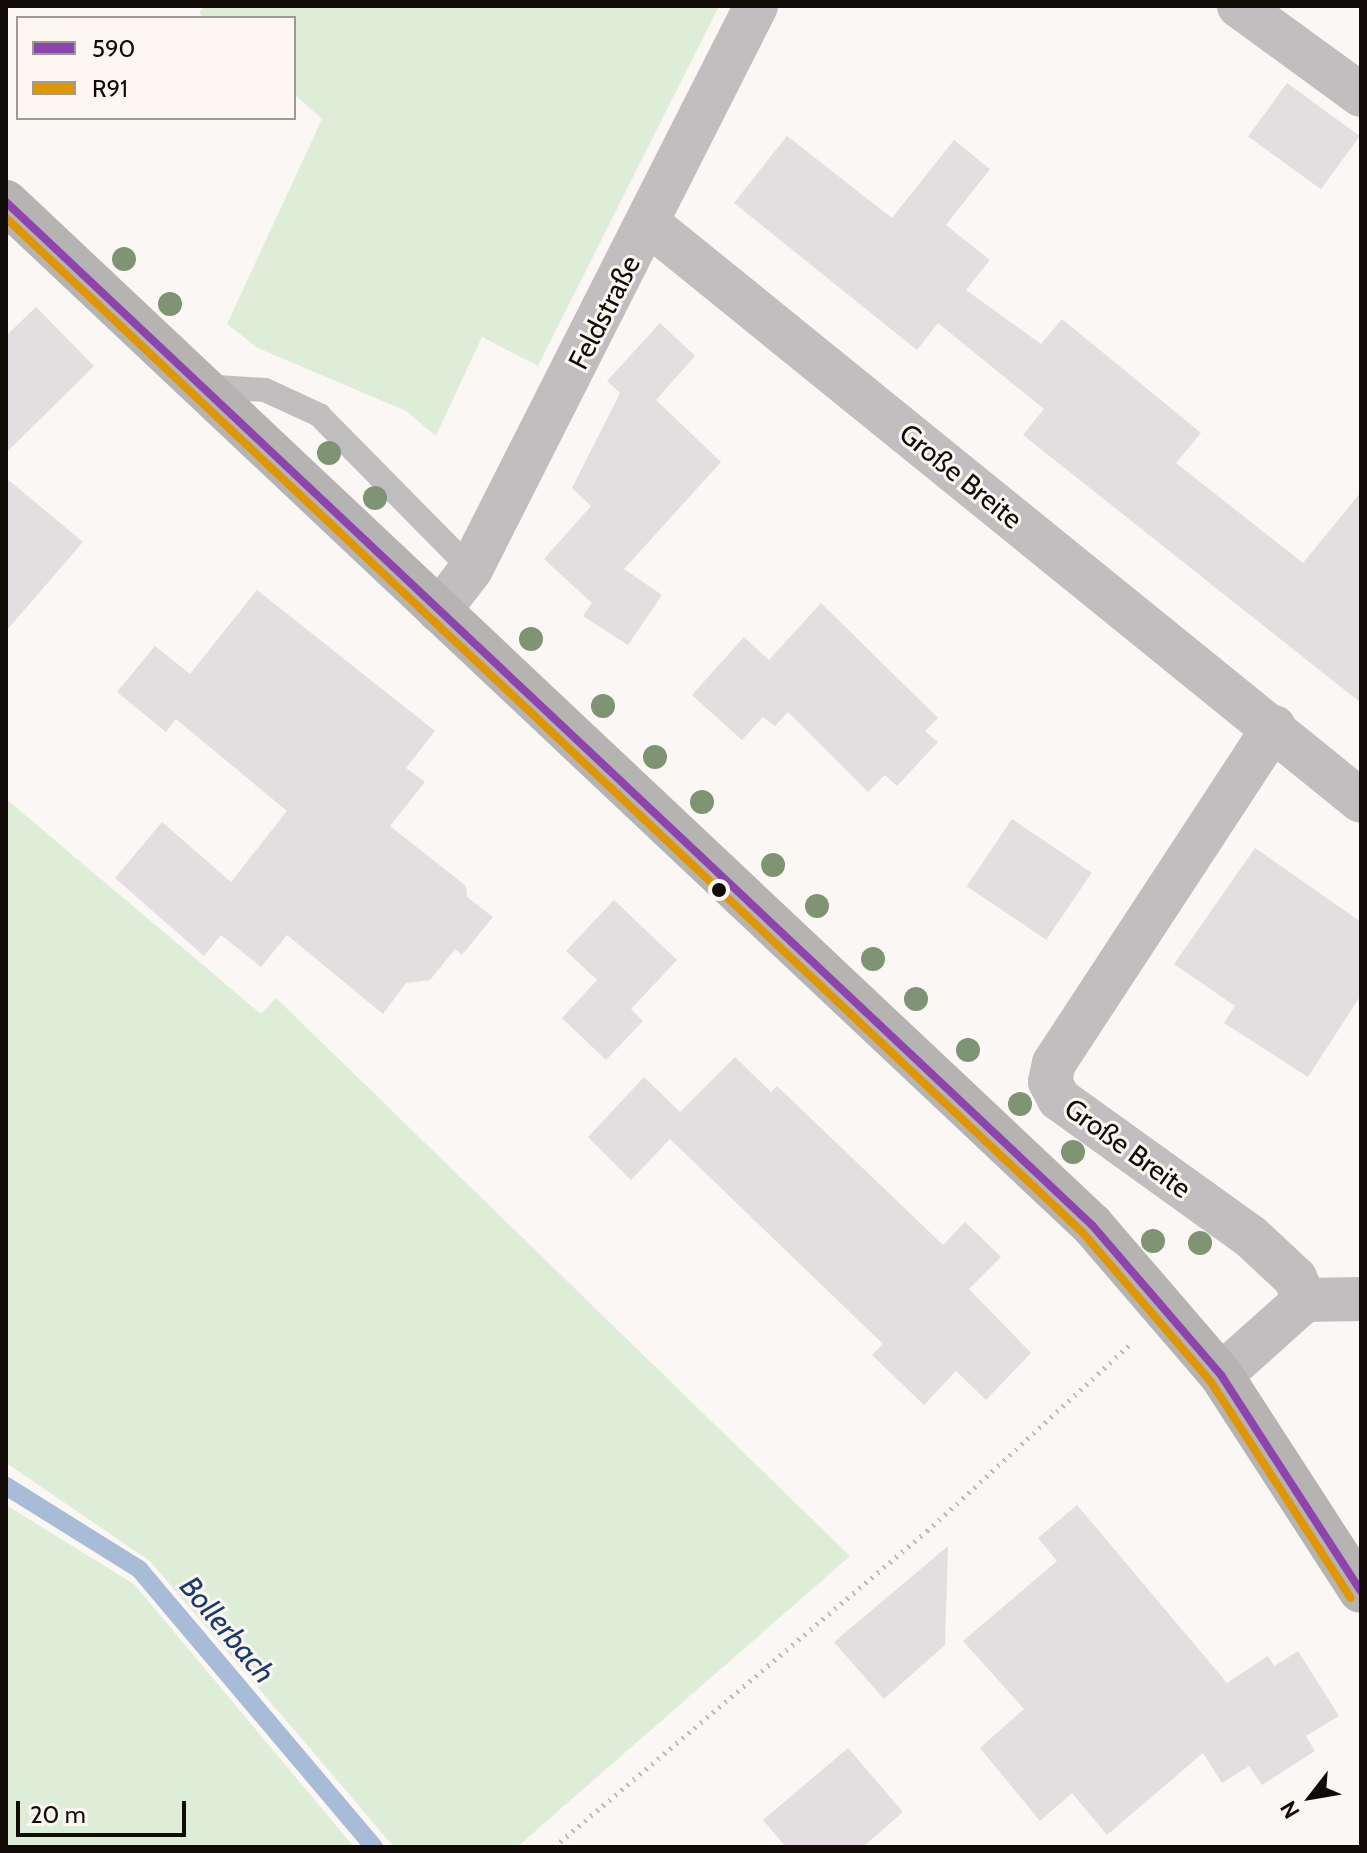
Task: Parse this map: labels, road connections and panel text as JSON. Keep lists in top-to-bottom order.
{
  "streets": {
    "street": ["Feldstraße", "Große Breite"]
  },
  "crossings": [
    ["Feldstraße", "Große Breite"]
  ],
  "water": ["Bollerbach"],
  "lines": ["transit line 590", "transit line R91"],
  "legend": ["590", "R91"],
  "scale_bar": "20 m",
  "north": "bottom left"
}
